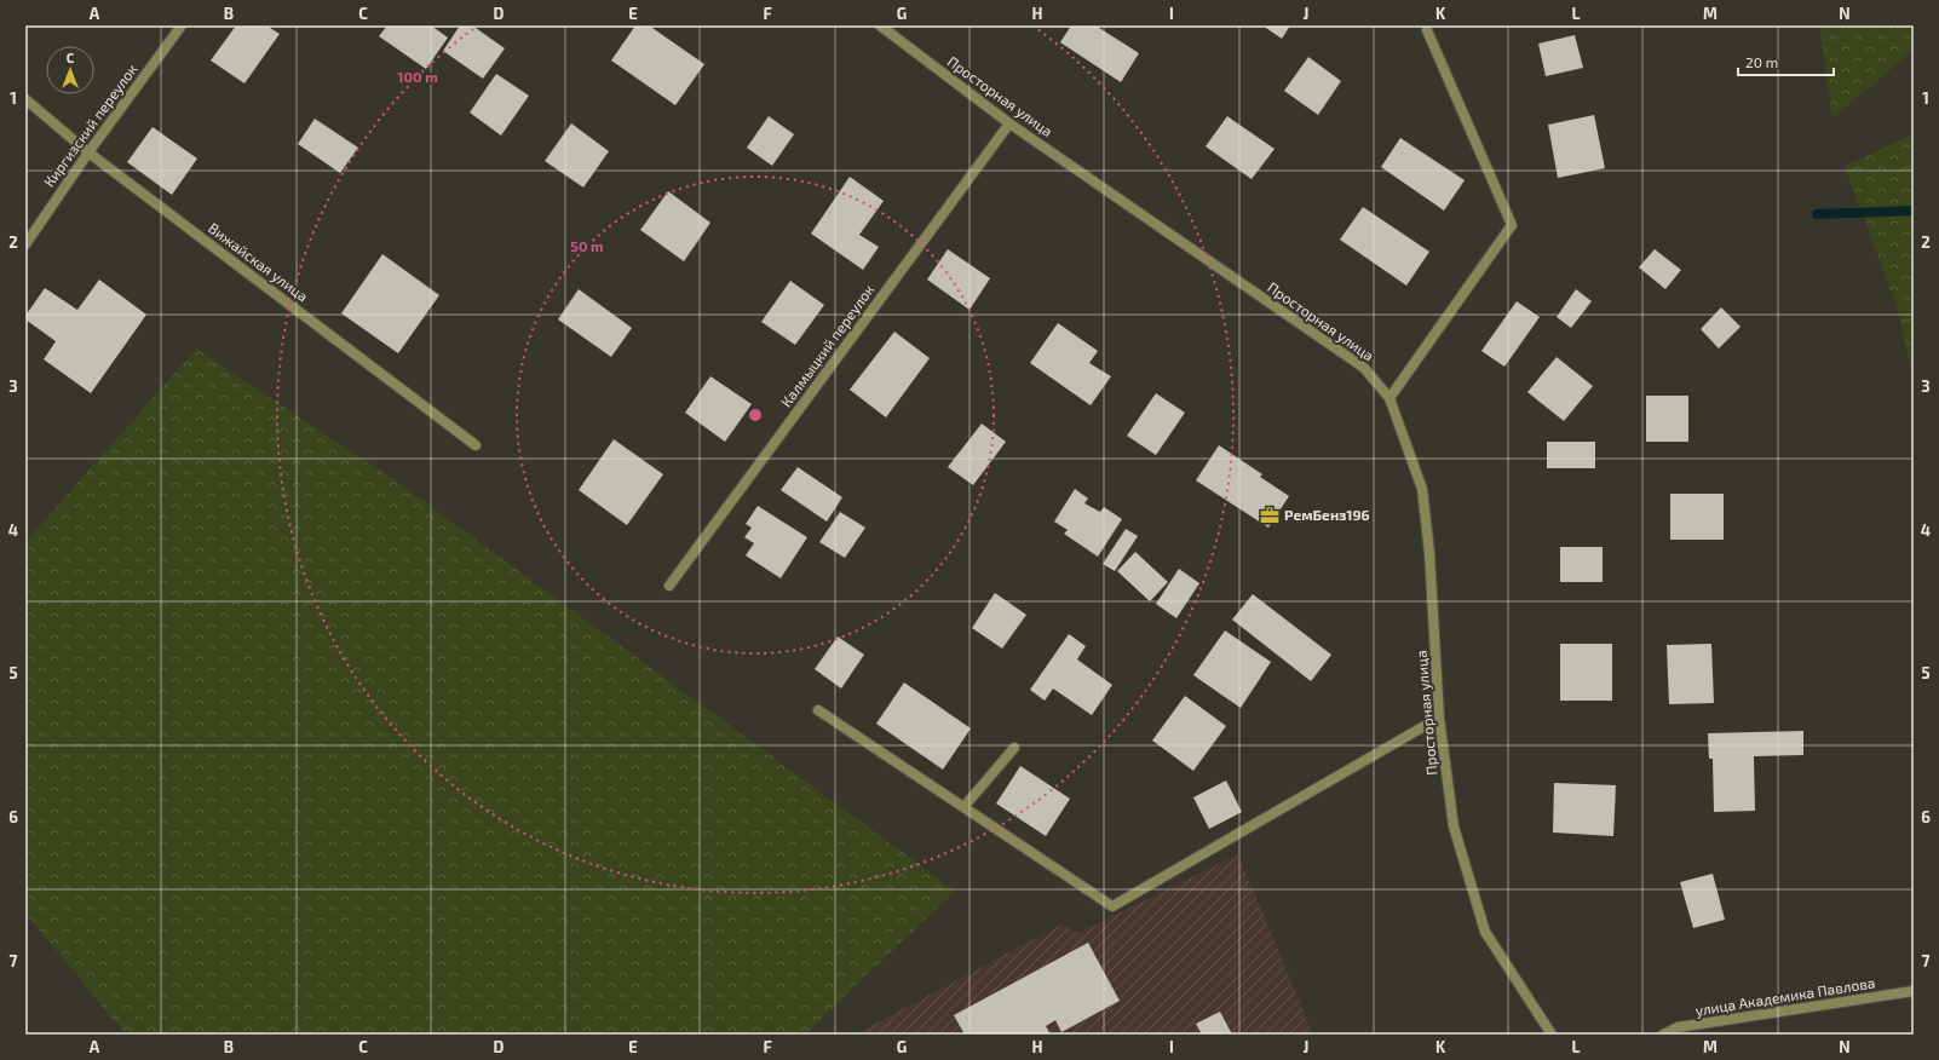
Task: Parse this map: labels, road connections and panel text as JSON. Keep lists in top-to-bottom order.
{
  "streets": {
    "street": [
      "Просторная улица",
      "Киргизский переулок",
      "Вижайская улица",
      "Калмыцкий переулок",
      "улица Академика Павлова"
    ]
  },
  "crossings": [
    ["Просторная улица", "Калмыцкий переулок"],
    ["Киргизский переулок", "Вижайская улица"]
  ],
  "places": {
    "office": ["РемБенз196"]
  },
  "scale_bar": "20 m",
  "north": "top",
  "grid": {
    "columns": [
      "A",
      "B",
      "C",
      "D",
      "E",
      "F",
      "G",
      "H",
      "I",
      "J",
      "K",
      "L",
      "M",
      "N"
    ],
    "rows": [
      "1",
      "2",
      "3",
      "4",
      "5",
      "6",
      "7"
    ]
  },
  "rings": ["100 m", "50 m"]
}
